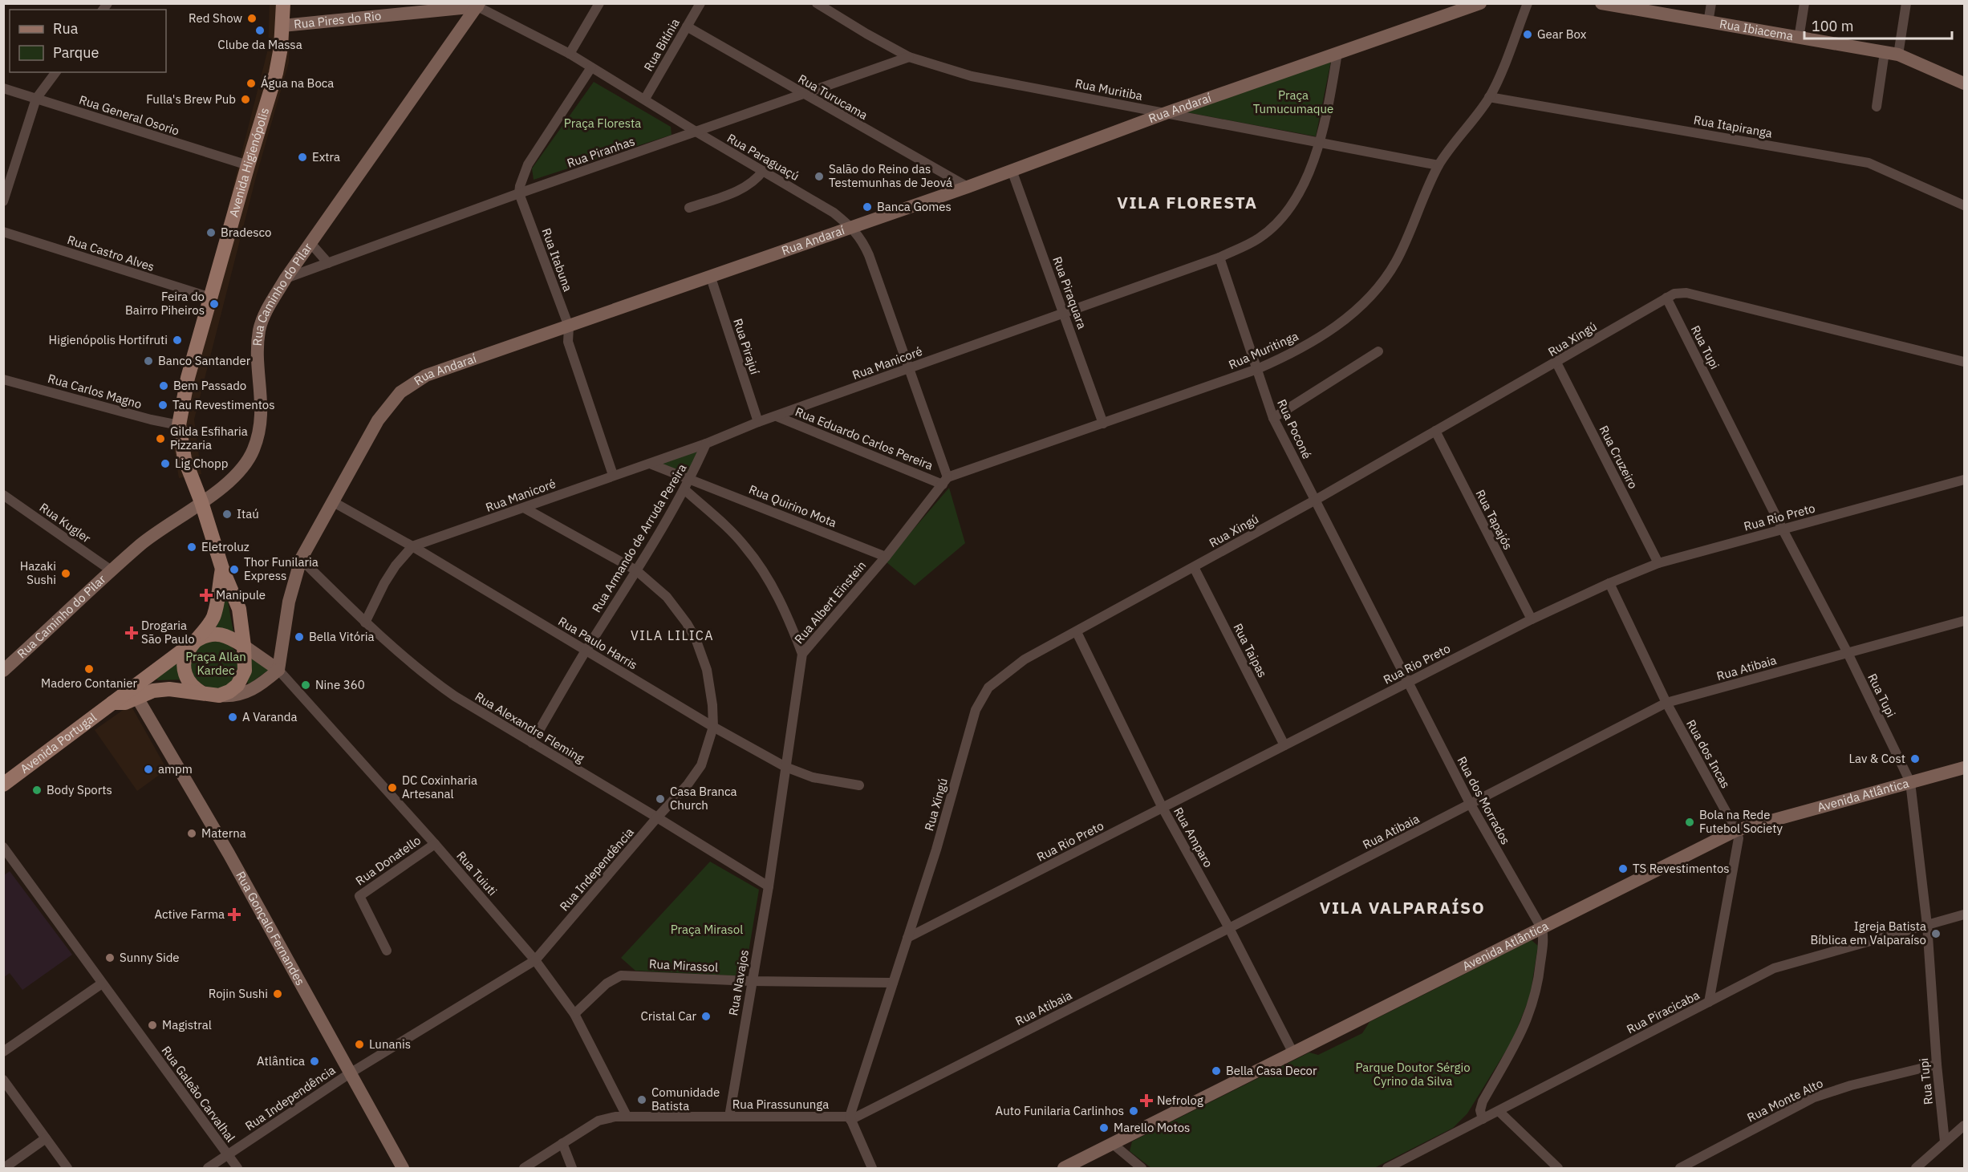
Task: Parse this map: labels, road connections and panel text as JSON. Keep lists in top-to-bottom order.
{
  "streets": {
    "main road": [
      "Rua Pires do Rio",
      "Rua Ibiacema",
      "Rua Andaraí",
      "Avenida Higienópolis",
      "Rua Caminho do Pilar",
      "Avenida Portugal",
      "Avenida Atlântica",
      "Rua Gonçalo Fernandes"
    ],
    "street": [
      "Rua Bitínia",
      "Rua Muritiba",
      "Rua Turucama",
      "Rua General Osorio",
      "Rua Itapiranga",
      "Rua Piranhas",
      "Rua Paraguaçú",
      "Rua Castro Alves",
      "Rua Itabuna",
      "Rua Piraquara",
      "Rua Xingú",
      "Rua Pirajuí",
      "Rua Tupi",
      "Rua Muritinga",
      "Rua Manicoré",
      "Rua Carlos Magno",
      "Rua Poconé",
      "Rua Eduardo Carlos Pereira",
      "Rua Cruzeiro",
      "Rua Quirino Mota",
      "Rua Rio Preto",
      "Rua Tapajós",
      "Rua Kugler",
      "Rua Armando de Arruda Pereira",
      "Rua Albert Einstein",
      "Rua Paulo Harris",
      "Rua Taipas",
      "Rua Atibaia",
      "Rua Alexandre Fleming",
      "Rua dos Incas",
      "Rua dos Morrados",
      "Rua Amparo",
      "Rua Donatello",
      "Rua Independência",
      "Rua Tuiuti",
      "Rua Mirassol",
      "Rua Navajos",
      "Rua Piracicaba",
      "Rua Galeão Carvalhal",
      "Rua Monte Alto",
      "Rua Pirassununga"
    ]
  },
  "crossings": [
    ["Rua Pires do Rio", "Rua Paraguaçú"],
    ["Rua Pires do Rio", "Avenida Higienópolis"],
    ["Rua Pires do Rio", "Rua Caminho do Pilar"],
    ["Rua Bitínia", "Rua Turucama"],
    ["Rua Bitínia", "Rua Paraguaçú"],
    ["Rua Muritiba", "Rua Andaraí"],
    ["Rua Muritiba", "Rua Piranhas"],
    ["Rua Muritiba", "Rua Muritinga"],
    ["Rua Muritiba", "Rua Manicoré"],
    ["Rua Turucama", "Rua Andaraí"],
    ["Rua Turucama", "Rua Piranhas"],
    ["Rua Andaraí", "Rua Paraguaçú"],
    ["Rua Andaraí", "Rua Itabuna"],
    ["Rua Andaraí", "Rua Piraquara"],
    ["Rua Andaraí", "Rua Pirajuí"],
    ["Rua Andaraí", "Rua Manicoré"],
    ["Rua Andaraí", "Rua Paulo Harris"],
    ["Rua Andaraí", "Rua Alexandre Fleming"],
    ["Rua Andaraí", "Avenida Portugal"],
    ["Rua Andaraí", "Rua Tuiuti"],
    ["Rua General Osorio", "Avenida Higienópolis"],
    ["Rua Itapiranga", "Rua Muritinga"],
    ["Rua Piranhas", "Rua Paraguaçú"],
    ["Rua Piranhas", "Rua Itabuna"],
    ["Rua Piranhas", "Rua Caminho do Pilar"],
    ["Rua Paraguaçú", "Rua Caminho do Pilar"],
    ["Rua Paraguaçú", "Rua Muritinga"],
    ["Rua Paraguaçú", "Rua Manicoré"],
    ["Rua Paraguaçú", "Rua Eduardo Carlos Pereira"],
    ["Rua Paraguaçú", "Rua Albert Einstein"],
    ["Avenida Higienópolis", "Rua Castro Alves"],
    ["Avenida Higienópolis", "Rua Caminho do Pilar"],
    ["Avenida Higienópolis", "Rua Carlos Magno"],
    ["Avenida Higienópolis", "Avenida Portugal"],
    ["Rua Itabuna", "Rua Manicoré"],
    ["Rua Piraquara", "Rua Muritinga"],
    ["Rua Piraquara", "Rua Manicoré"],
    ["Rua Caminho do Pilar", "Rua Kugler"],
    ["Rua Xingú", "Rua Tupi"],
    ["Rua Xingú", "Rua Poconé"],
    ["Rua Xingú", "Rua Cruzeiro"],
    ["Rua Xingú", "Rua Rio Preto"],
    ["Rua Xingú", "Rua Tapajós"],
    ["Rua Xingú", "Rua Taipas"],
    ["Rua Xingú", "Rua Atibaia"],
    ["Rua Xingú", "Rua dos Morrados"],
    ["Rua Xingú", "Rua Amparo"],
    ["Rua Xingú", "Rua Mirassol"],
    ["Rua Xingú", "Rua Pirassununga"],
    ["Rua Pirajuí", "Rua Manicoré"],
    ["Rua Tupi", "Rua Rio Preto"],
    ["Rua Tupi", "Rua Atibaia"],
    ["Rua Tupi", "Avenida Atlântica"],
    ["Rua Tupi", "Rua Piracicaba"],
    ["Rua Tupi", "Rua Monte Alto"],
    ["Rua Muritinga", "Rua Poconé"],
    ["Rua Muritinga", "Rua Eduardo Carlos Pereira"],
    ["Rua Muritinga", "Rua Albert Einstein"],
    ["Rua Manicoré", "Rua Poconé"],
    ["Rua Manicoré", "Rua Eduardo Carlos Pereira"],
    ["Rua Manicoré", "Rua Quirino Mota"],
    ["Rua Manicoré", "Rua Armando de Arruda Pereira"],
    ["Rua Manicoré", "Rua Paulo Harris"],
    ["Rua Manicoré", "Rua Alexandre Fleming"],
    ["Rua Manicoré", "Rua Independência"],
    ["Rua Poconé", "Rua dos Morrados"],
    ["Rua Eduardo Carlos Pereira", "Rua Albert Einstein"],
    ["Rua Cruzeiro", "Rua Rio Preto"],
    ["Rua Quirino Mota", "Rua Armando de Arruda Pereira"],
    ["Rua Quirino Mota", "Rua Albert Einstein"],
    ["Rua Rio Preto", "Rua Tapajós"],
    ["Rua Rio Preto", "Rua Taipas"],
    ["Rua Rio Preto", "Rua dos Incas"],
    ["Rua Rio Preto", "Rua dos Morrados"],
    ["Rua Rio Preto", "Rua Amparo"],
    ["Rua Armando de Arruda Pereira", "Rua Paulo Harris"],
    ["Rua Armando de Arruda Pereira", "Rua Alexandre Fleming"],
    ["Rua Armando de Arruda Pereira", "Rua Independência"],
    ["Rua Albert Einstein", "Rua Paulo Harris"],
    ["Rua Albert Einstein", "Rua Navajos"],
    ["Rua Paulo Harris", "Rua Independência"],
    ["Rua Paulo Harris", "Rua Navajos"],
    ["Rua Atibaia", "Rua dos Incas"],
    ["Rua Atibaia", "Rua dos Morrados"],
    ["Rua Atibaia", "Rua Amparo"],
    ["Rua Atibaia", "Rua Pirassununga"],
    ["Rua Alexandre Fleming", "Rua Independência"],
    ["Rua Alexandre Fleming", "Rua Navajos"],
    ["Avenida Portugal", "Rua Tuiuti"],
    ["Avenida Portugal", "Rua Gonçalo Fernandes"],
    ["Rua dos Incas", "Avenida Atlântica"],
    ["Rua dos Incas", "Rua Piracicaba"],
    ["Avenida Atlântica", "Rua dos Morrados"],
    ["Avenida Atlântica", "Rua Amparo"],
    ["Rua Donatello", "Rua Tuiuti"],
    ["Rua Independência", "Rua Tuiuti"],
    ["Rua Independência", "Rua Gonçalo Fernandes"],
    ["Rua Independência", "Rua Galeão Carvalhal"],
    ["Rua Tuiuti", "Rua Mirassol"],
    ["Rua Tuiuti", "Rua Pirassununga"],
    ["Rua Mirassol", "Rua Navajos"],
    ["Rua Navajos", "Rua Pirassununga"]
  ],
  "districts": ["VILA FLORESTA", "VILA LILICA", "VILA VALPARAÍSO"],
  "parks": [
    "Praça Tumucumaque",
    "Praça Floresta",
    "Praça Allan Kardec",
    "Praça Mirasol",
    "Parque Doutor Sérgio Cyrino da Silva"
  ],
  "places": {
    "other": [
      "Red Show",
      "Clube da Massa",
      "Gear Box",
      "Água na Boca",
      "Fulla's Brew Pub",
      "Extra",
      "Salão do Reino das Testemunhas de Jeová",
      "Banca Gomes",
      "Bradesco",
      "Feira do Bairro Piheiros",
      "Higienópolis Hortifruti",
      "Banco Santander",
      "Bem Passado",
      "Tau Revestimentos",
      "Gilda Esfiharia Pizzaria",
      "Lig Chopp",
      "Itaú",
      "Eletroluz",
      "Thor Funilaria Express",
      "Hazaki Sushi",
      "Bella Vitória",
      "Madero Contanier",
      "Nine 360",
      "A Varanda",
      "Lav & Cost",
      "ampm",
      "DC Coxinharia Artesanal",
      "Body Sports",
      "Casa Branca Church",
      "Bola na Rede Futebol Society",
      "Materna",
      "TS Revestimentos",
      "Igreja Batista Bíblica em Valparaíso",
      "Sunny Side",
      "Rojin Sushi",
      "Cristal Car",
      "Magistral",
      "Lunanis",
      "Atlântica",
      "Bella Casa Decor",
      "Comunidade Batista",
      "Auto Funilaria Carlinhos",
      "Marello Motos"
    ],
    "health": [
      "Manipule",
      "Drogaria São Paulo",
      "Active Farma",
      "Nefrolog"
    ]
  },
  "legend": ["Rua", "Parque"],
  "scale_bar": "100 m"
}
